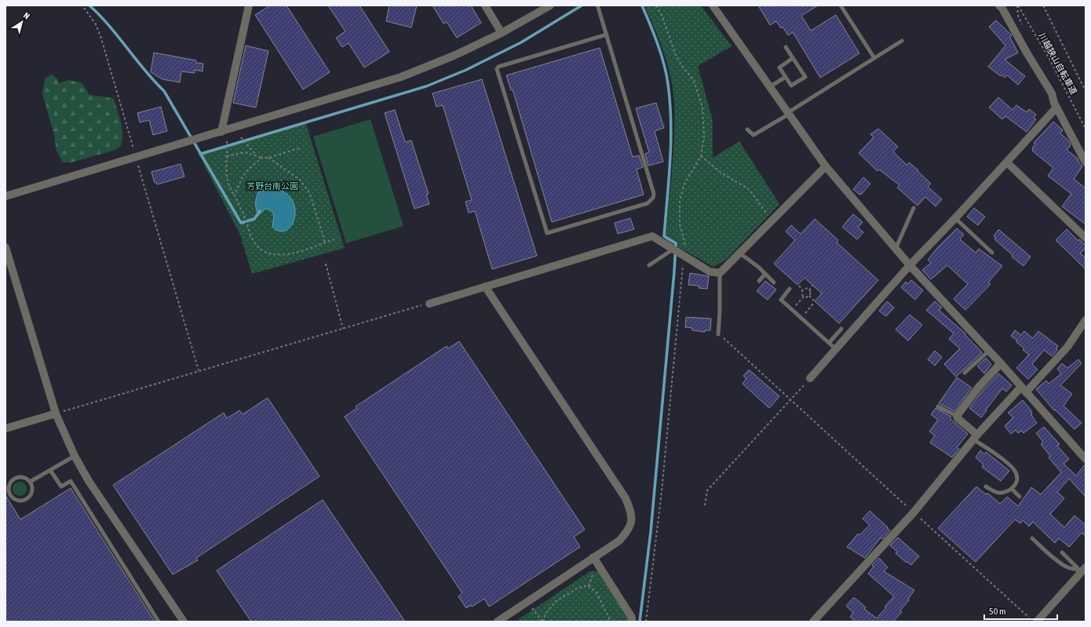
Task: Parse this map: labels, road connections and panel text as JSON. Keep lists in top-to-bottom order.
{
  "streets": {
    "path": ["川越狭山自転車道"]
  },
  "parks": ["芳野台南公園"],
  "scale_bar": "50 m",
  "north": "top right"
}
